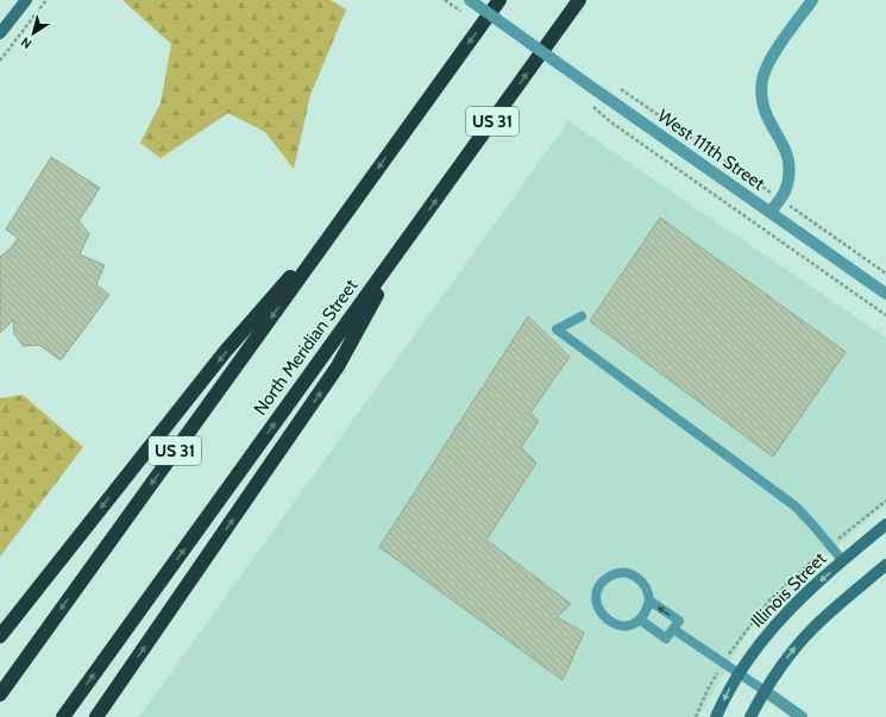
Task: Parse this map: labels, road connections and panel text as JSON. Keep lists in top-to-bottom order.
{
  "streets": {
    "highway": ["US 31", "North Meridian Street"],
    "street": ["West 111th Street", "Illinois Street"]
  },
  "north": "bottom left"
}
